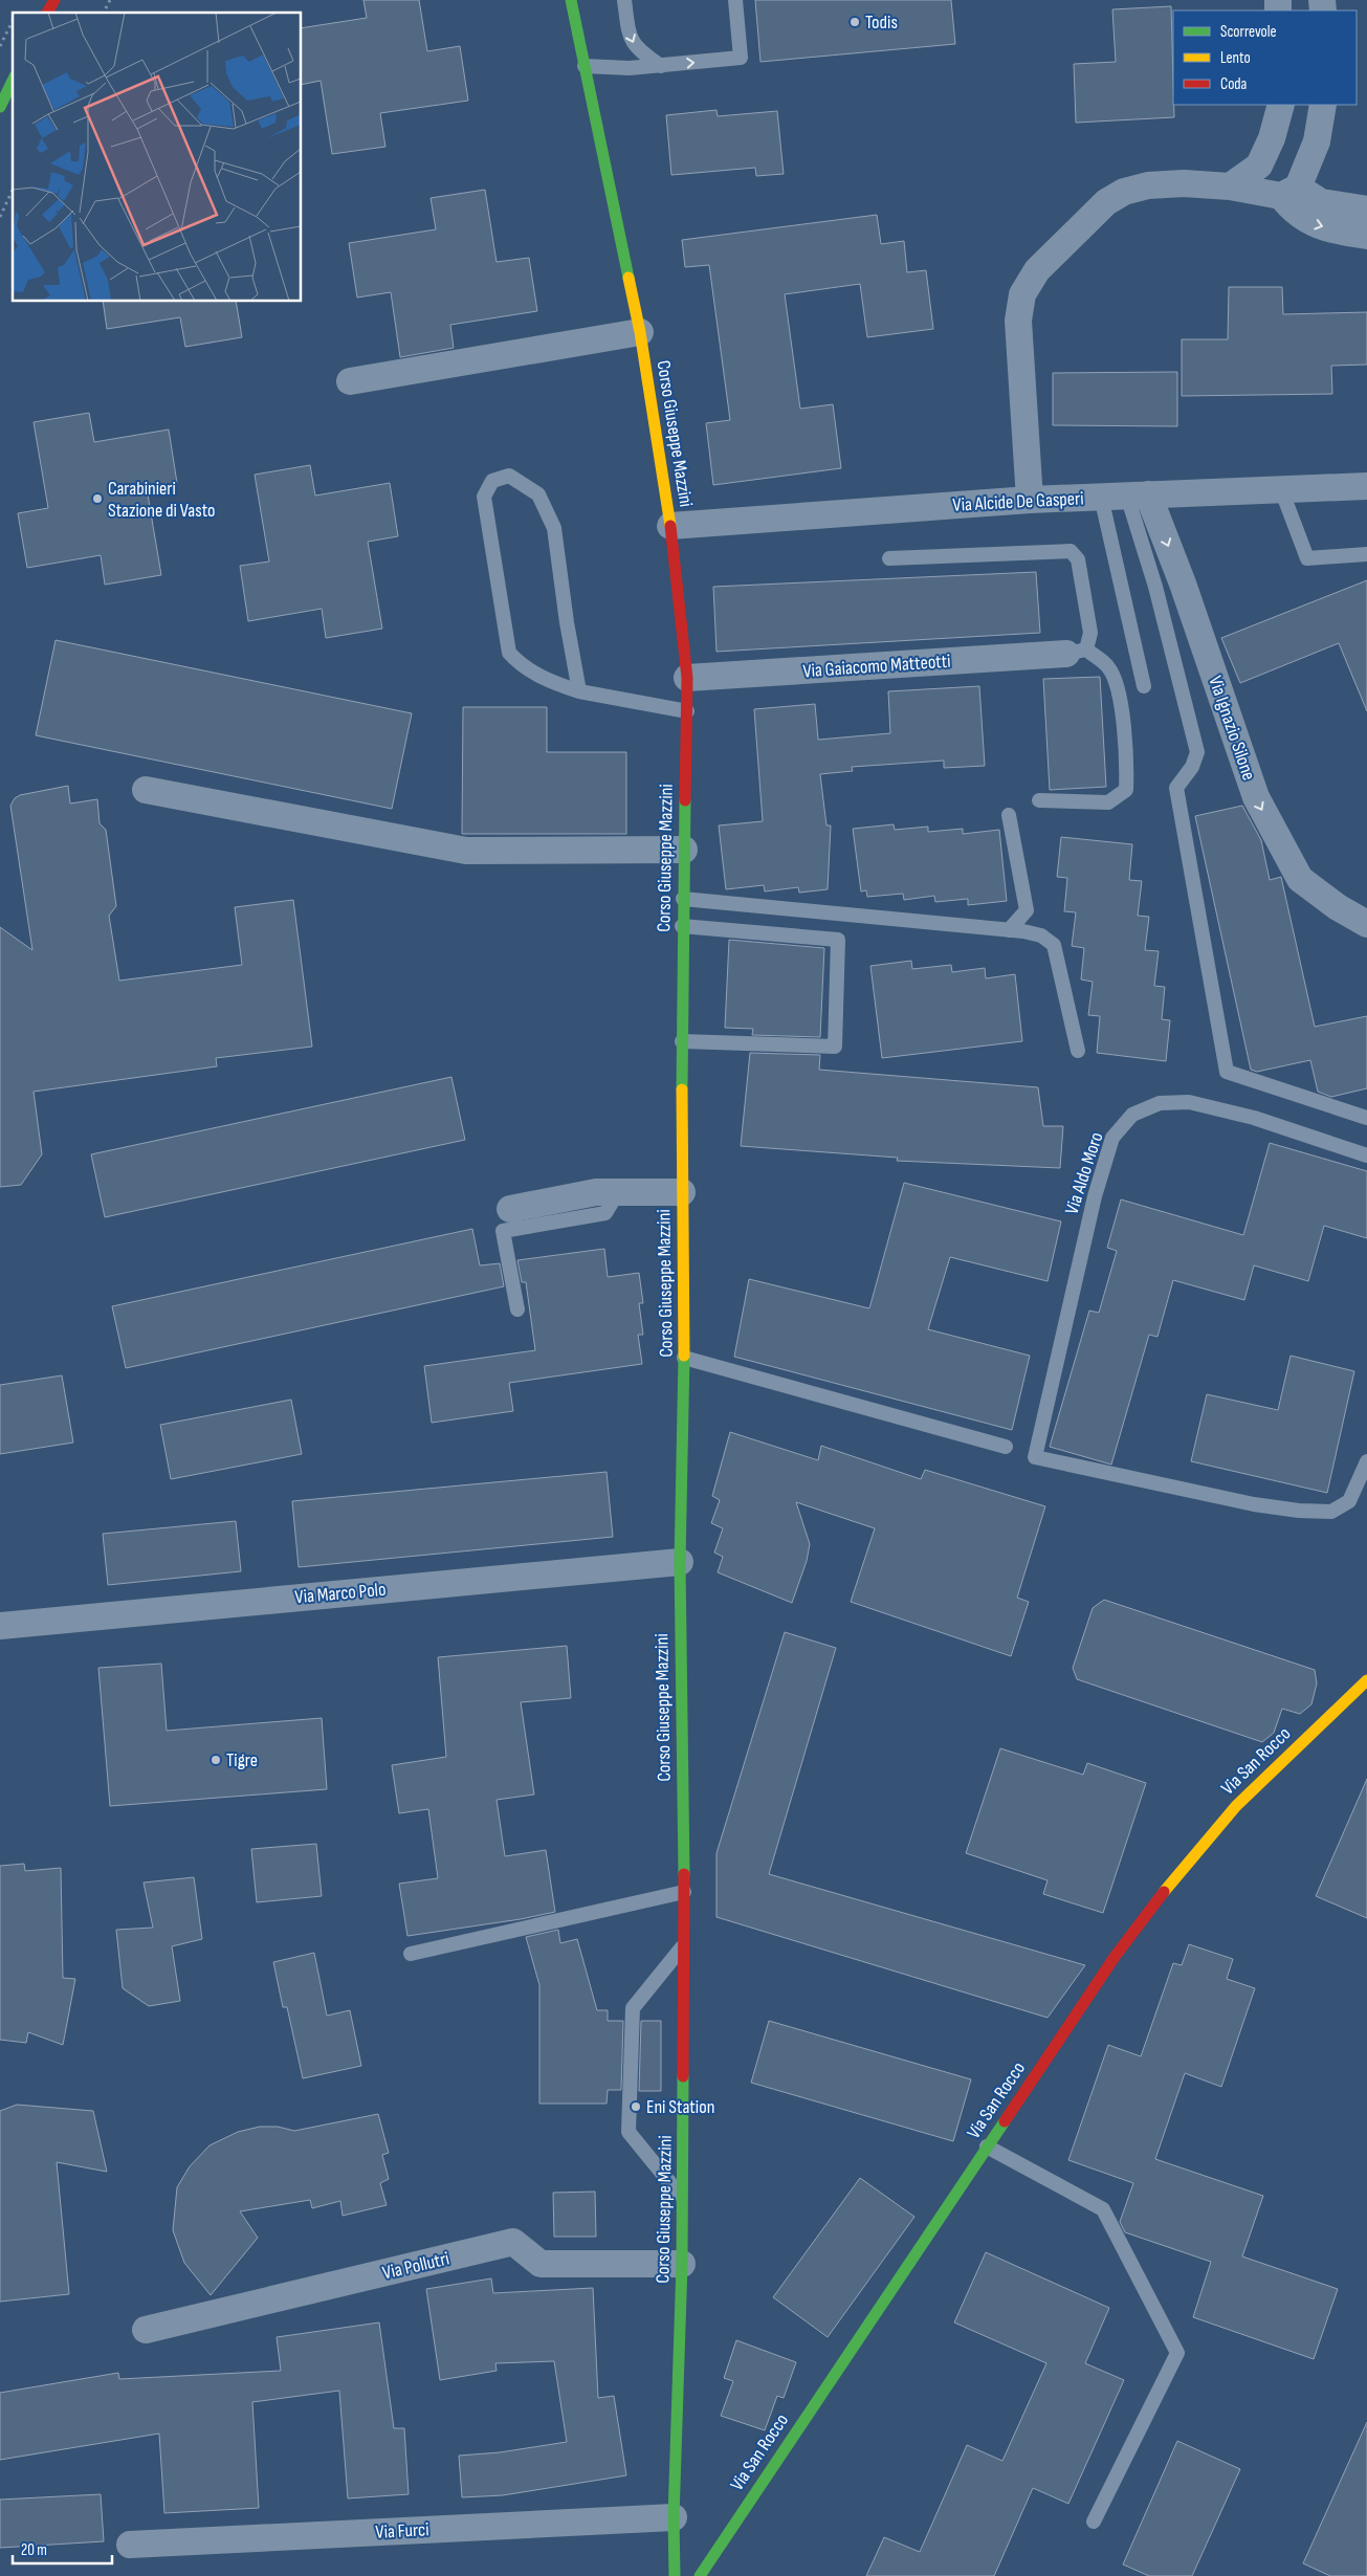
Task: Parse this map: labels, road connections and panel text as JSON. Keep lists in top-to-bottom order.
{
  "streets": {
    "main road": ["Corso Giuseppe Mazzini", "Via San Rocco"],
    "street": [
      "Via Alcide De Gasperi",
      "Via Gaiacomo Matteotti",
      "Via Ignazio Silone",
      "Via Marco Polo",
      "Via Pollutri",
      "Via Furci"
    ],
    "lane": ["Via Aldo Moro"]
  },
  "crossings": [
    ["Corso Giuseppe Mazzini", "Via Alcide De Gasperi"],
    ["Corso Giuseppe Mazzini", "Via Gaiacomo Matteotti"],
    ["Corso Giuseppe Mazzini", "Via Marco Polo"],
    ["Corso Giuseppe Mazzini", "Via Pollutri"],
    ["Corso Giuseppe Mazzini", "Via Furci"],
    ["Via Alcide De Gasperi", "Via Ignazio Silone"]
  ],
  "one_way": ["Via Ignazio Silone"],
  "places": [
    "Todis",
    "Carabinieri Stazione di Vasto",
    "Tigre",
    "Eni Station"
  ],
  "legend": ["Scorrevole", "Lento", "Coda"],
  "scale_bar": "20 m"
}
